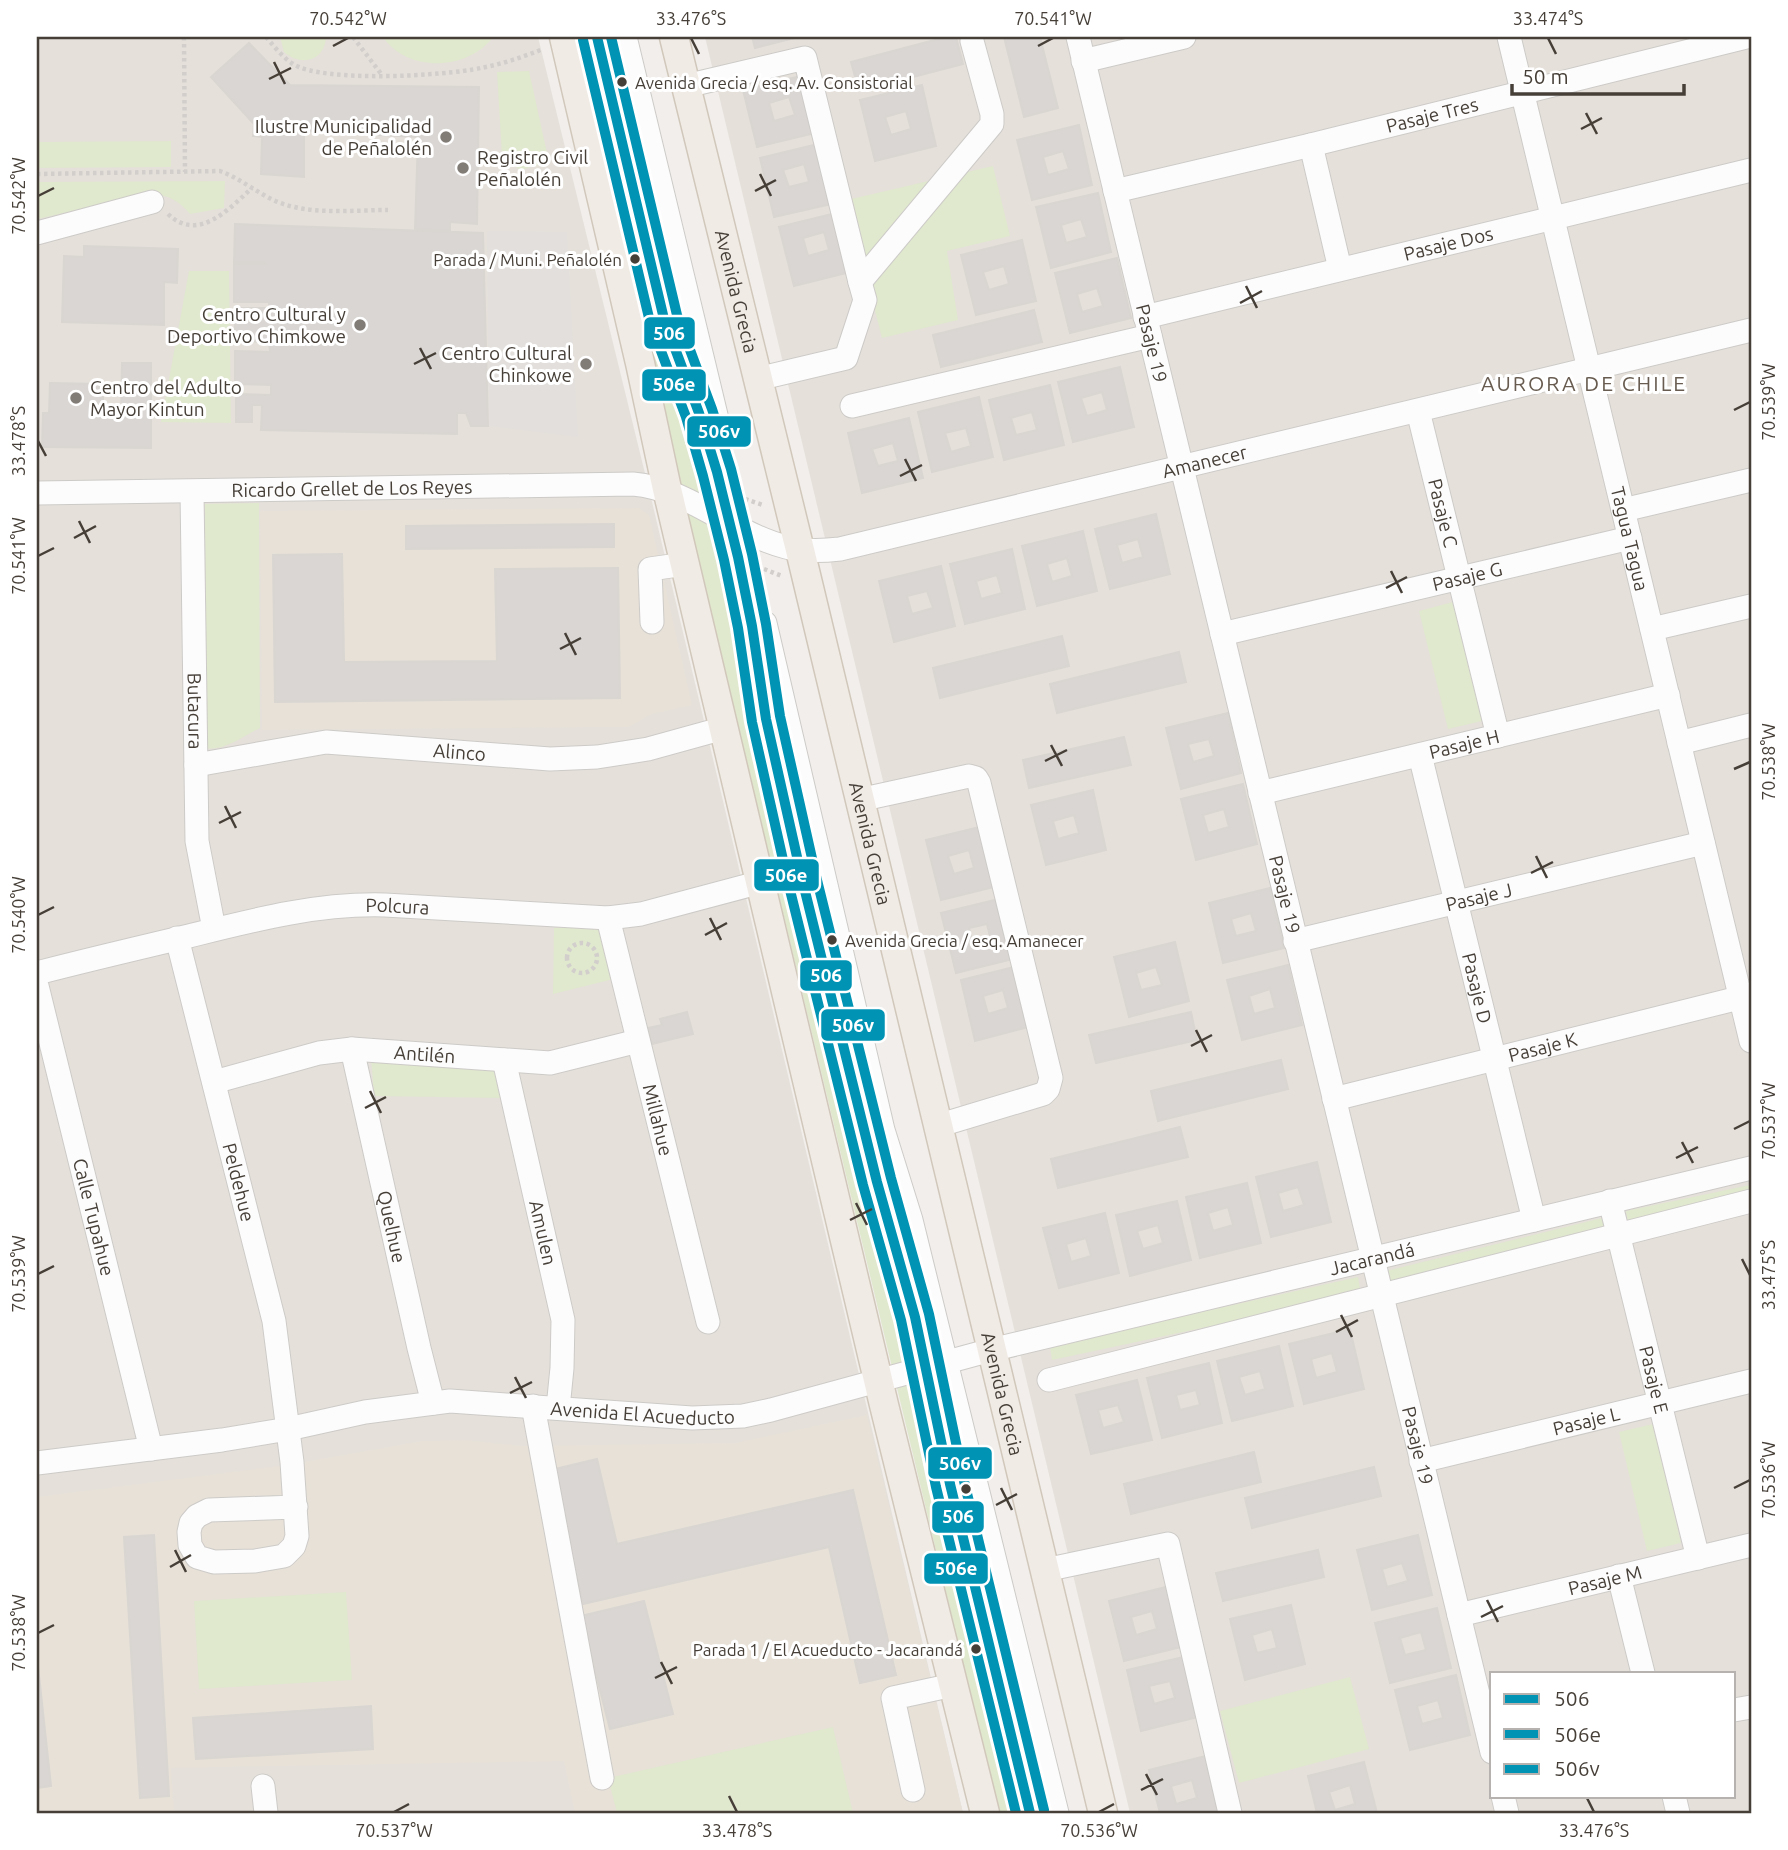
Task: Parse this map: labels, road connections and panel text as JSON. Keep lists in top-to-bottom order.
{
  "streets": {
    "main road": ["Avenida Grecia"],
    "street": [
      "Pasaje Tres",
      "Pasaje Dos",
      "Pasaje 19",
      "Amanecer",
      "Ricardo Grellet de Los Reyes",
      "Pasaje C",
      "Tagua Tagua",
      "Pasaje G",
      "Butacura",
      "Pasaje H",
      "Alinco",
      "Pasaje J",
      "Polcura",
      "Pasaje D",
      "Pasaje K",
      "Antilén",
      "Millahue",
      "Peldehue",
      "Calle Tupahue",
      "Quelhue",
      "Amulen",
      "Jacarandá",
      "Pasaje E",
      "Avenida El Acueducto",
      "Pasaje L",
      "Pasaje M"
    ]
  },
  "crossings": [
    ["Pasaje Tres", "Pasaje 19"],
    ["Pasaje Tres", "Tagua Tagua"],
    ["Pasaje Dos", "Pasaje 19"],
    ["Pasaje Dos", "Tagua Tagua"],
    ["Avenida Grecia", "Amanecer"],
    ["Avenida Grecia", "Jacarandá"],
    ["Avenida Grecia", "Avenida El Acueducto"],
    ["Pasaje 19", "Amanecer"],
    ["Pasaje 19", "Pasaje G"],
    ["Pasaje 19", "Pasaje H"],
    ["Pasaje 19", "Pasaje J"],
    ["Pasaje 19", "Pasaje K"],
    ["Pasaje 19", "Jacarandá"],
    ["Pasaje 19", "Pasaje L"],
    ["Pasaje 19", "Pasaje M"],
    ["Amanecer", "Ricardo Grellet de Los Reyes"],
    ["Amanecer", "Pasaje C"],
    ["Amanecer", "Tagua Tagua"],
    ["Ricardo Grellet de Los Reyes", "Butacura"],
    ["Pasaje C", "Pasaje G"],
    ["Pasaje C", "Pasaje H"],
    ["Tagua Tagua", "Pasaje G"],
    ["Tagua Tagua", "Pasaje H"],
    ["Tagua Tagua", "Pasaje J"],
    ["Tagua Tagua", "Pasaje K"],
    ["Butacura", "Alinco"],
    ["Butacura", "Polcura"],
    ["Pasaje H", "Pasaje D"],
    ["Pasaje J", "Pasaje D"],
    ["Polcura", "Millahue"],
    ["Polcura", "Peldehue"],
    ["Pasaje D", "Pasaje K"],
    ["Pasaje D", "Jacarandá"],
    ["Antilén", "Millahue"],
    ["Antilén", "Peldehue"],
    ["Antilén", "Quelhue"],
    ["Antilén", "Amulen"],
    ["Peldehue", "Avenida El Acueducto"],
    ["Calle Tupahue", "Avenida El Acueducto"],
    ["Quelhue", "Avenida El Acueducto"],
    ["Amulen", "Avenida El Acueducto"],
    ["Jacarandá", "Pasaje E"],
    ["Jacarandá", "Avenida El Acueducto"],
    ["Pasaje E", "Pasaje L"],
    ["Pasaje E", "Pasaje M"]
  ],
  "districts": ["AURORA DE CHILE"],
  "places": [
    "Avenida Grecia / esq. Av. Consistorial",
    "Ilustre Municipalidad de Peñalolén",
    "Registro Civil Peñalolén",
    "Parada / Muni. Peñalolén",
    "Centro Cultural y Deportivo Chimkowe",
    "Centro Cultural Chinkowe",
    "Centro del Adulto Mayor Kintun",
    "Avenida Grecia / esq. Amanecer",
    "Parada 1 / El Acueducto - Jacarandá"
  ],
  "lines": ["transit line 506", "transit line 506v", "transit line 506e"],
  "legend": ["506", "506e", "506v"],
  "scale_bar": "50 m",
  "coordinates": [
    "70.542°W",
    "33.476°S",
    "70.541°W",
    "33.474°S",
    "70.539°W",
    "33.478°S",
    "70.538°W",
    "70.540°W",
    "70.537°W",
    "33.475°S",
    "70.536°W"
  ]
}
